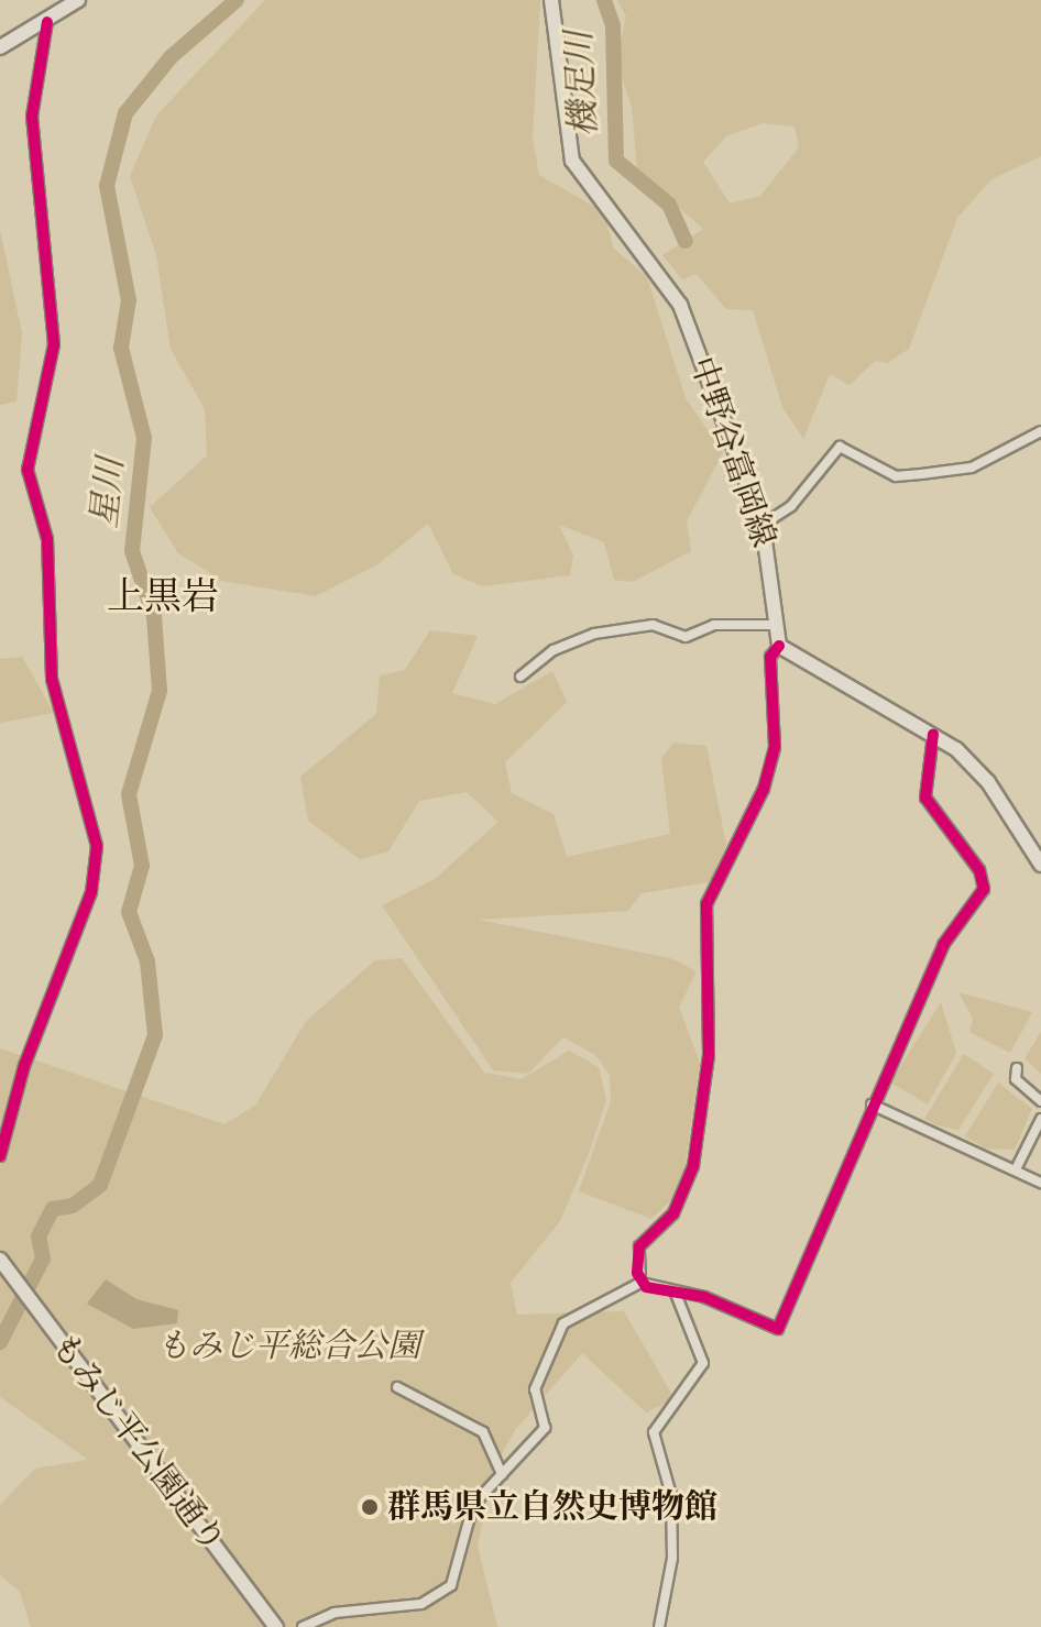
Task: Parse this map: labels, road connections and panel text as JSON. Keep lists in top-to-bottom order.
{
  "streets": {
    "main road": ["中野谷富岡線", "もみじ平公園通り"]
  },
  "districts": ["上黒岩"],
  "water": ["機足川", "星川"],
  "parks": ["もみじ平総合公園"],
  "places": ["群馬県立自然史博物館"]
}
